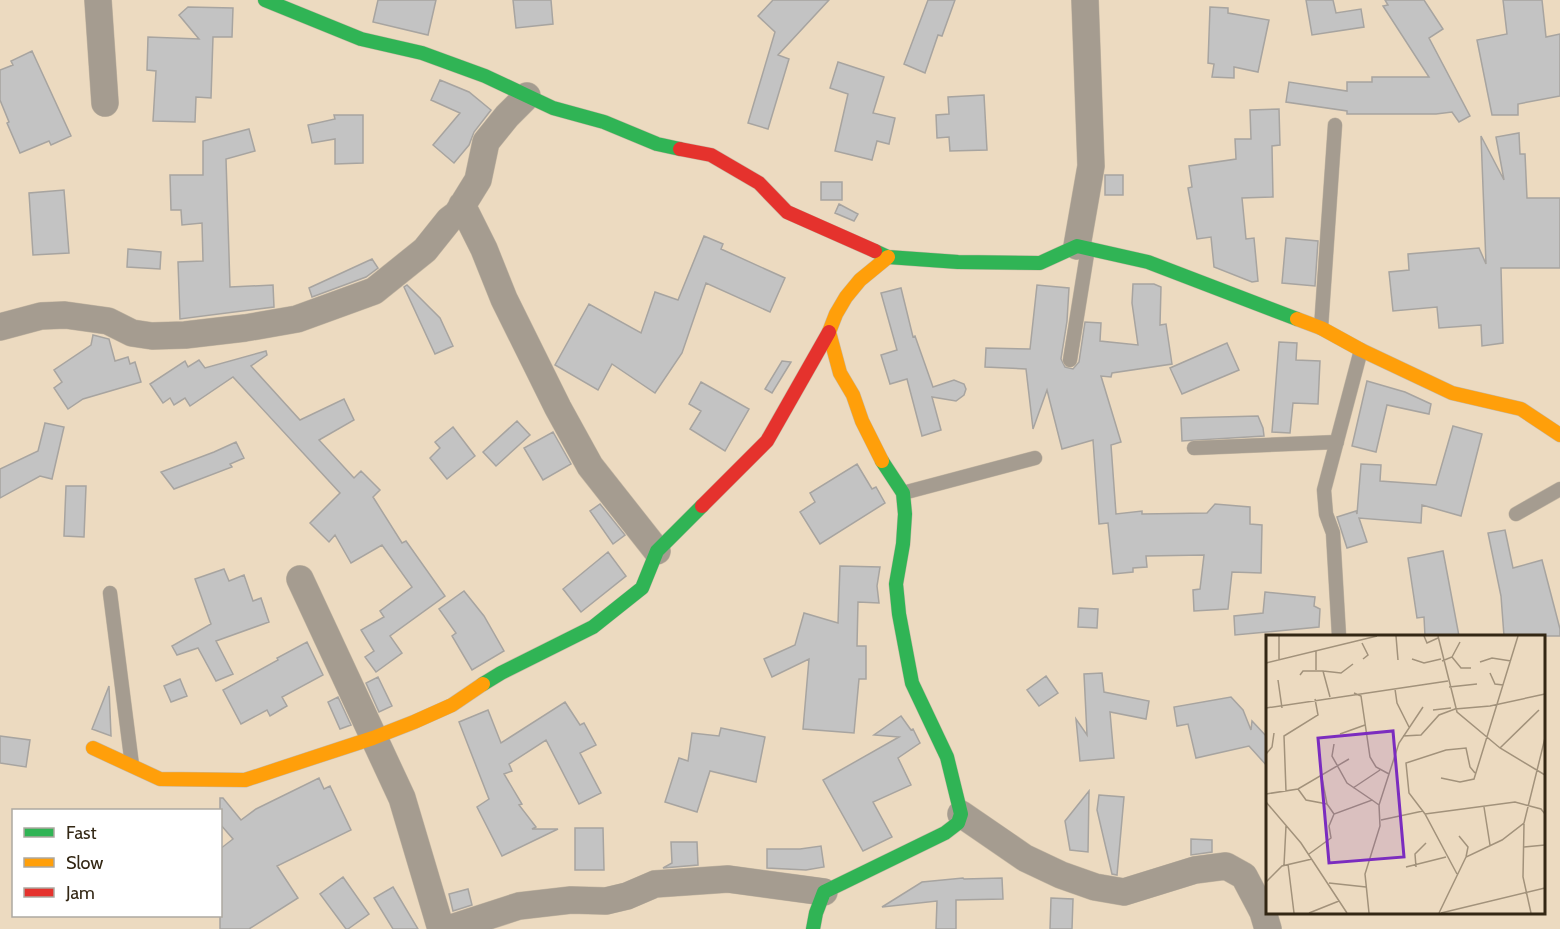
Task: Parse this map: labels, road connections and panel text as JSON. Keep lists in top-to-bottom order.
{
  "legend": ["Fast", "Slow", "Jam"]
}
